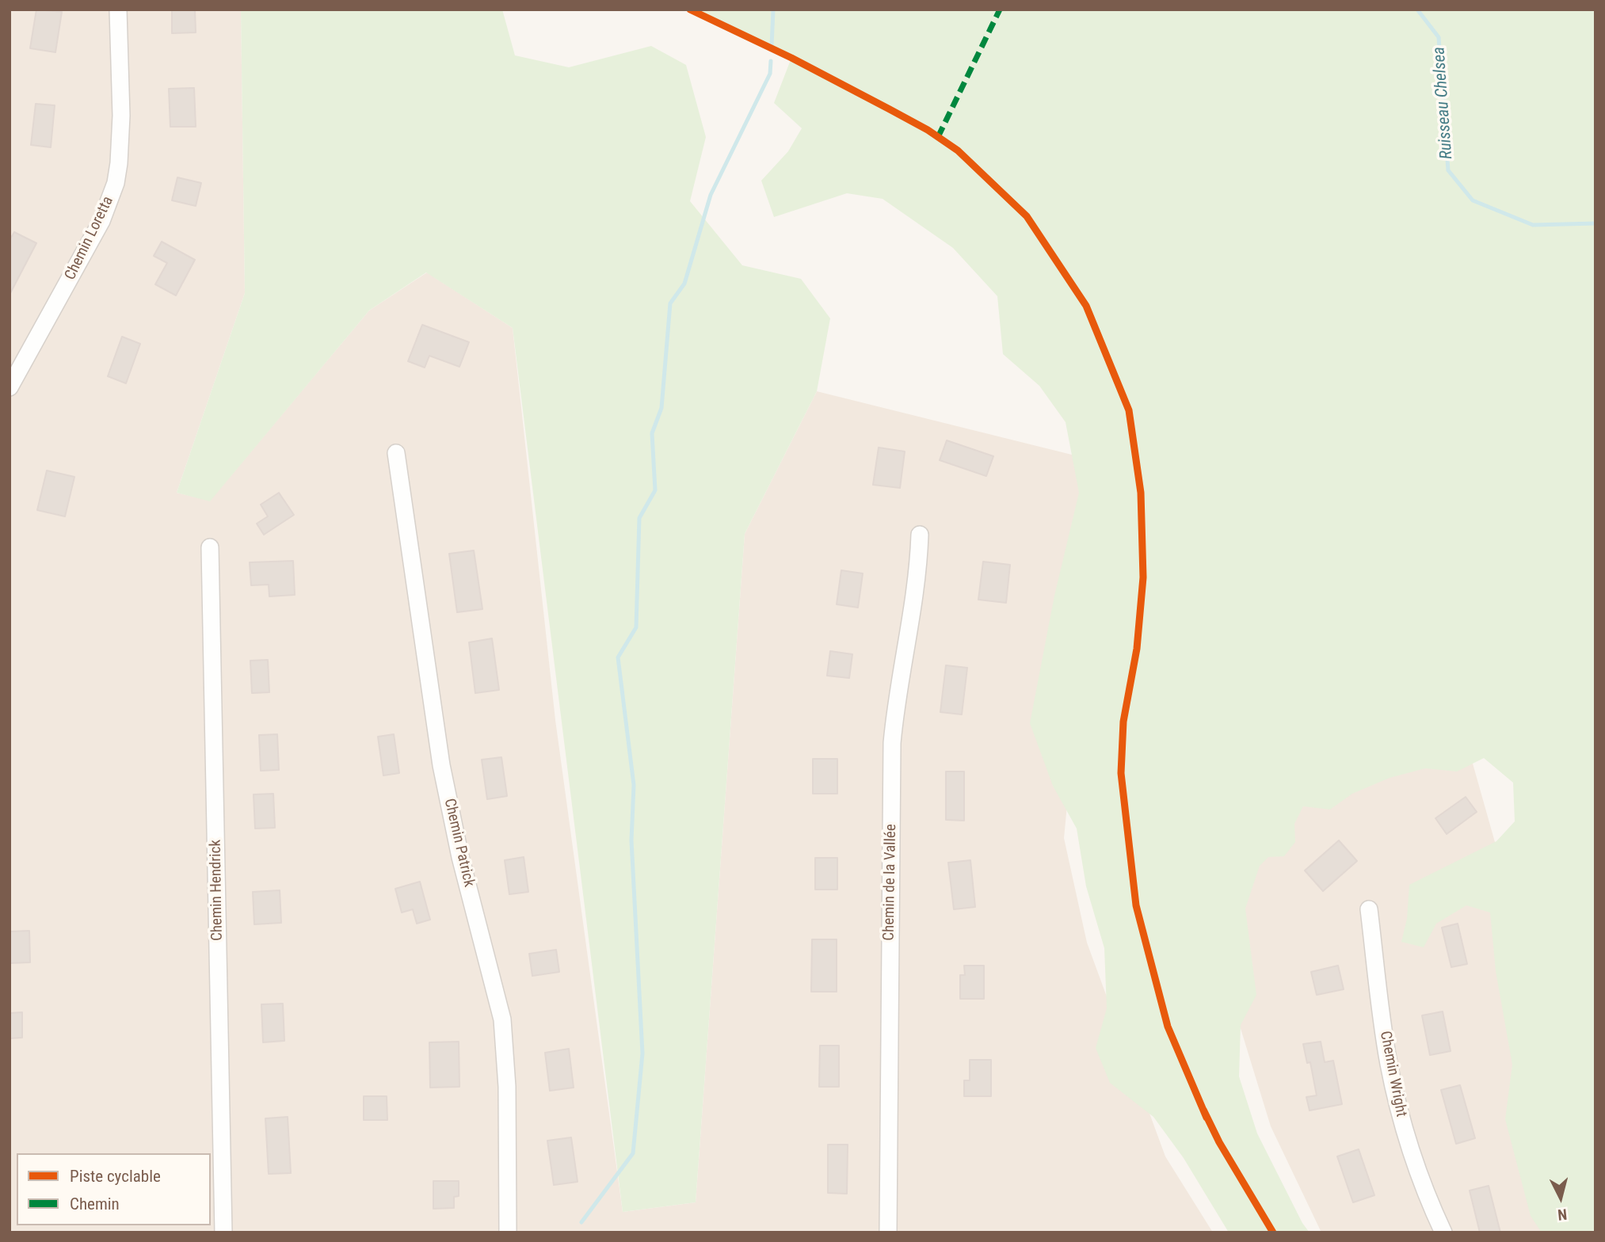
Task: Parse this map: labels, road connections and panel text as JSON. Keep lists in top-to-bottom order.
{
  "streets": {
    "street": [
      "Chemin Loretta",
      "Chemin Patrick",
      "Chemin de la Vallée",
      "Chemin Hendrick",
      "Chemin Wright"
    ]
  },
  "water": ["Ruisseau Chelsea"],
  "legend": ["Piste cyclable", "Chemin"],
  "north": "bottom"
}
